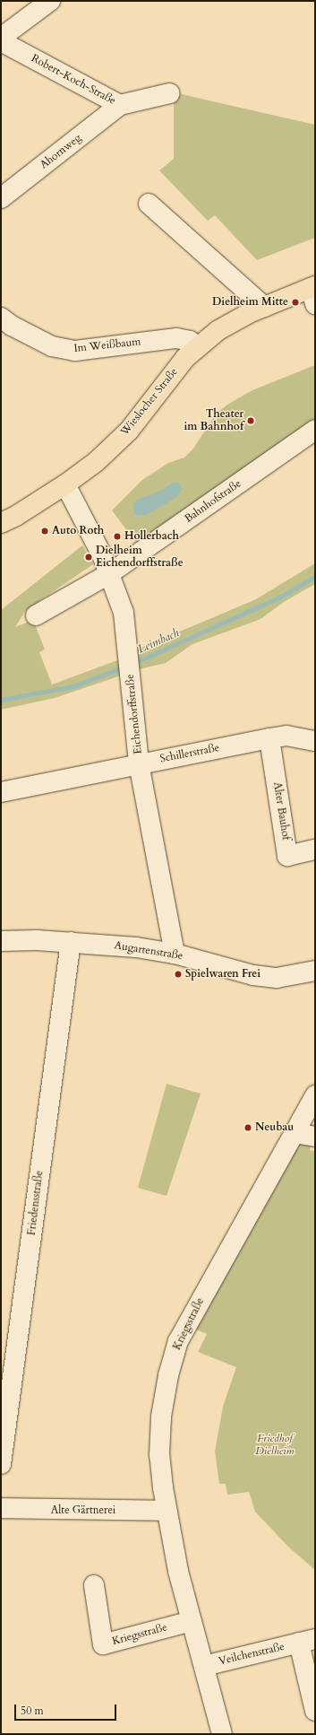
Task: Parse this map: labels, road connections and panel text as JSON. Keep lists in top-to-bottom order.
{
  "streets": {
    "main road": ["Wieslocher Straße"],
    "street": [
      "Robert-Koch-Straße",
      "Ahornweg",
      "Im Weißbaum",
      "Bahnhofstraße",
      "Eichendorffstraße",
      "Schillerstraße",
      "Alter Bauhof",
      "Augartenstraße",
      "Friedensstraße",
      "Kriegsstraße",
      "Alte Gärtnerei",
      "Veilchenstraße"
    ]
  },
  "crossings": [
    ["Robert-Koch-Straße", "Ahornweg"],
    ["Im Weißbaum", "Wieslocher Straße"],
    ["Wieslocher Straße", "Eichendorffstraße"],
    ["Bahnhofstraße", "Eichendorffstraße"],
    ["Eichendorffstraße", "Schillerstraße"],
    ["Eichendorffstraße", "Augartenstraße"],
    ["Schillerstraße", "Alter Bauhof"],
    ["Augartenstraße", "Friedensstraße"],
    ["Kriegsstraße", "Alte Gärtnerei"],
    ["Kriegsstraße", "Veilchenstraße"]
  ],
  "water": ["Leimbach"],
  "parks": ["Friedhof Dielheim"],
  "places": [
    "Dielheim Mitte",
    "Theater im Bahnhof",
    "Auto Roth",
    "Hollerbach",
    "Dielheim Eichendorffstraße",
    "Spielwaren Frei",
    "Neubau"
  ],
  "scale_bar": "50 m"
}
